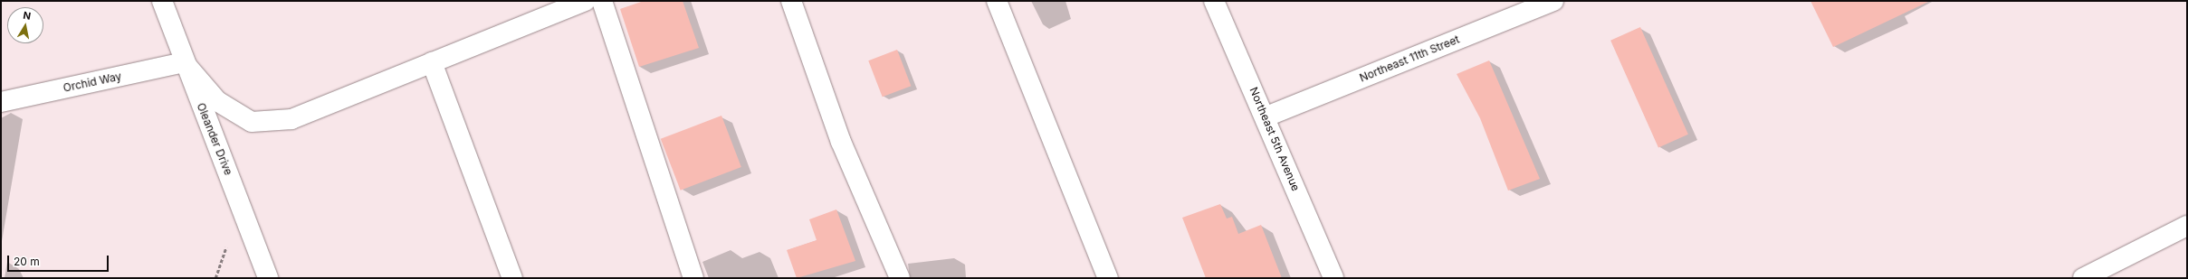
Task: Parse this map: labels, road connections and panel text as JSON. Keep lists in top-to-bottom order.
{
  "streets": {
    "street": [
      "Northeast 11th Street",
      "Orchid Way",
      "Oleander Drive",
      "Northeast 5th Avenue"
    ]
  },
  "crossings": [
    ["Northeast 11th Street", "Northeast 5th Avenue"],
    ["Orchid Way", "Oleander Drive"]
  ],
  "scale_bar": "20 m",
  "north": "top"
}
